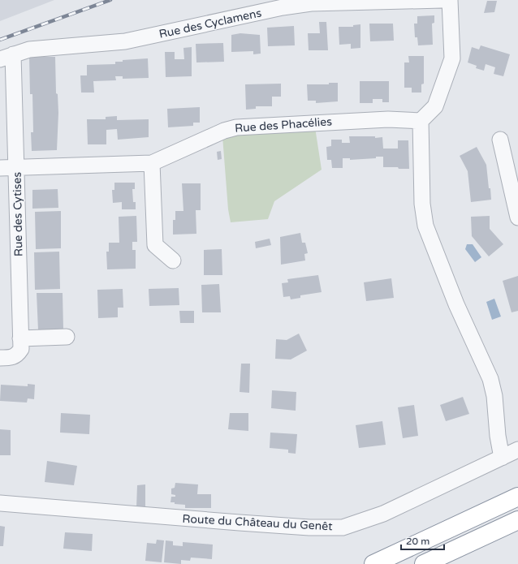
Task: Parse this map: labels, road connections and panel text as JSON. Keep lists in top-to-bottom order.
{
  "streets": {
    "street": [
      "Rue des Cyclamens",
      "Rue des Phacélies",
      "Rue des Cytises",
      "Route du Château du Genêt"
    ]
  },
  "crossings": [
    ["Rue des Cyclamens", "Rue des Cytises"],
    ["Rue des Phacélies", "Rue des Cytises"]
  ],
  "scale_bar": "20 m"
}
